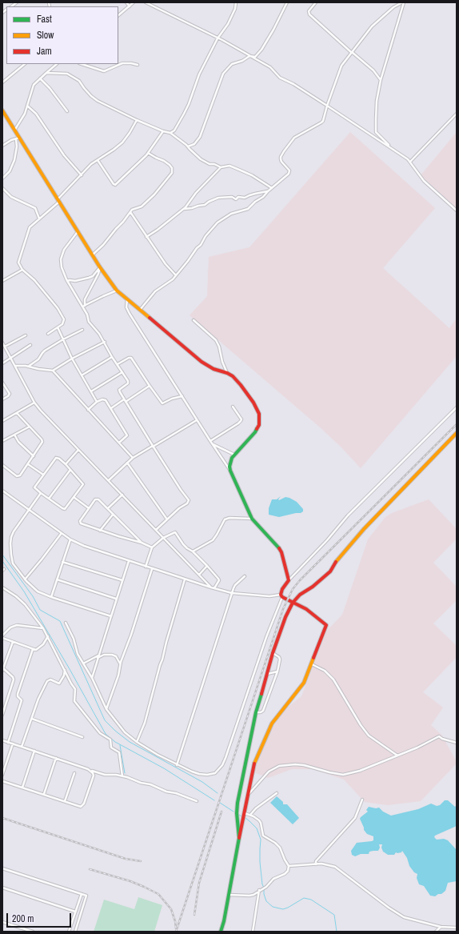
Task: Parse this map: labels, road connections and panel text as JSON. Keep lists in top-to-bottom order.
{
  "legend": ["Fast", "Slow", "Jam"],
  "scale_bar": "200 m"
}
